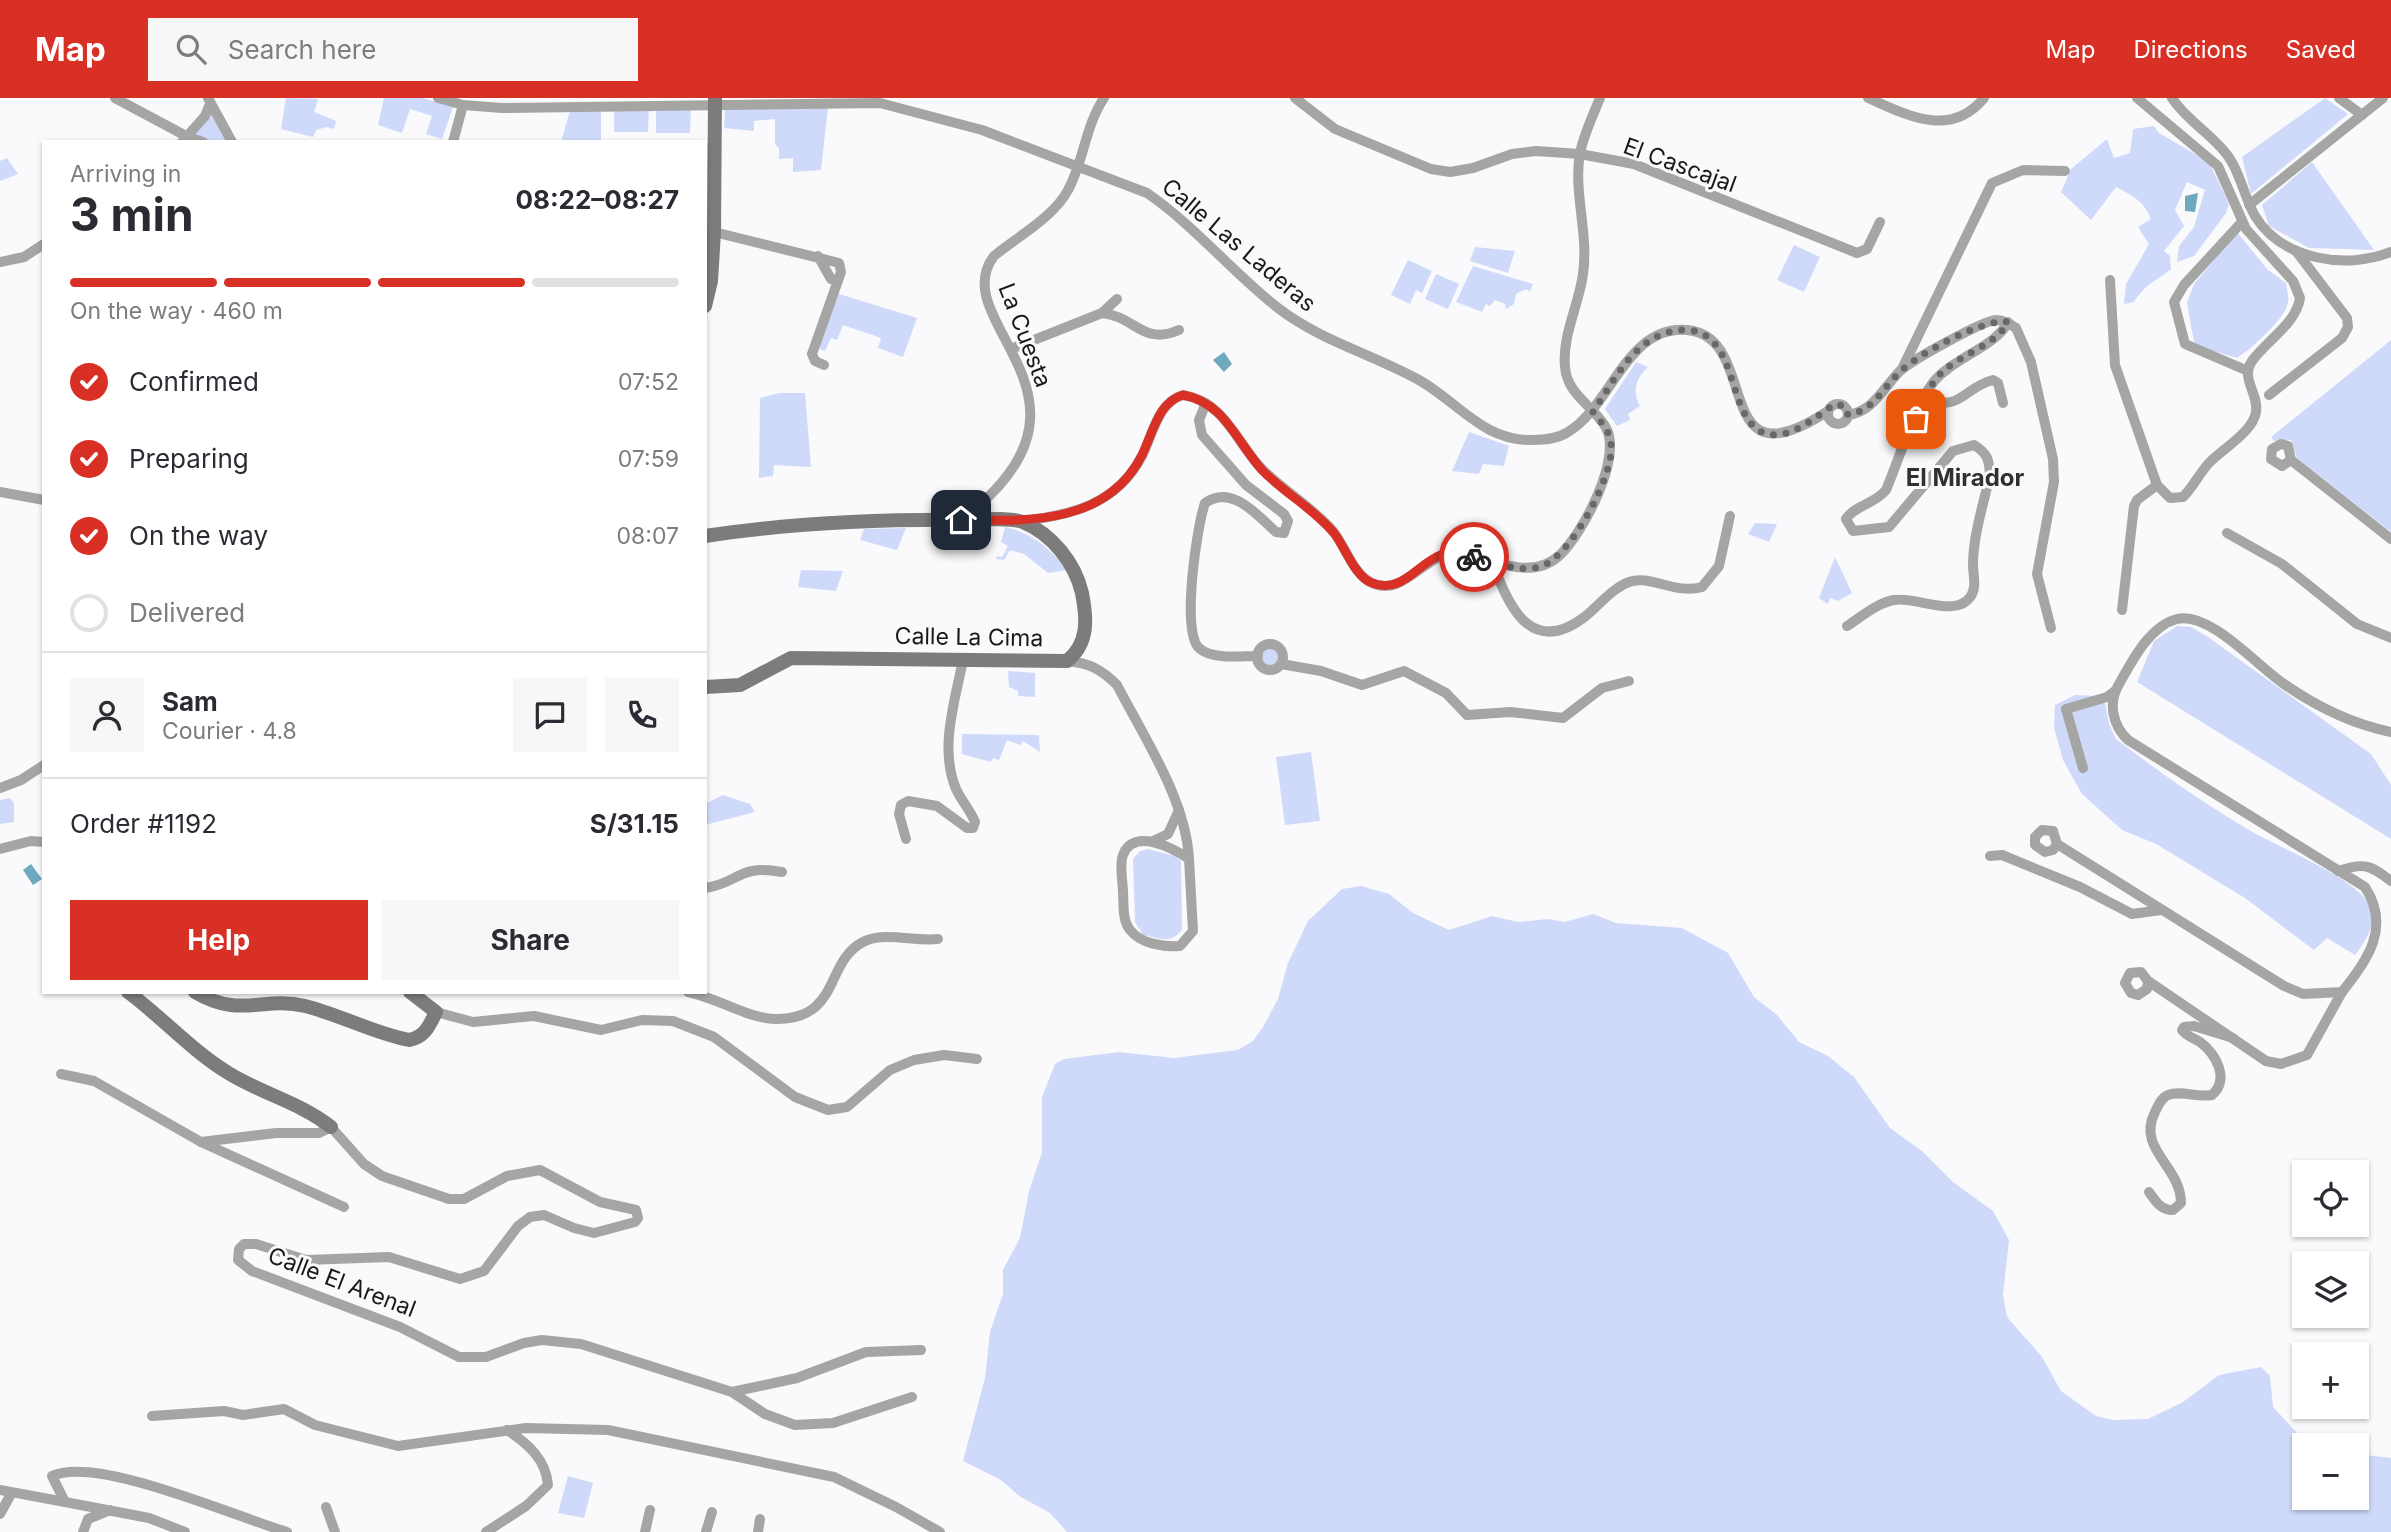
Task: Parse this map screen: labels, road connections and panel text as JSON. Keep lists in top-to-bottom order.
{
  "streets": {
    "street": [
      "El Cascajal",
      "Calle Las Laderas",
      "La Cuesta",
      "Calle La Cima",
      "Calle El Arenal"
    ]
  },
  "crossings": [
    ["Calle Las Laderas", "La Cuesta"]
  ],
  "districts": ["El Mirador"],
  "page": {
    "header": "Map",
    "search": "Search here",
    "nav": ["Map", "Directions", "Saved"],
    "heading": ["3 min", "Arriving in", "08:22–08:27"],
    "panel": [
      "Sam",
      "Courier · 4.8",
      "Order #1192",
      "S/31.15"
    ],
    "bar": "On the way · 460 m",
    "list": [
      ["Confirmed", "07:52"],
      ["Preparing", "07:59"],
      ["On the way", "08:07"],
      "Delivered"
    ],
    "buttons": ["Help", "Share"],
    "map_buttons": ["+", "−"]
  }
}
